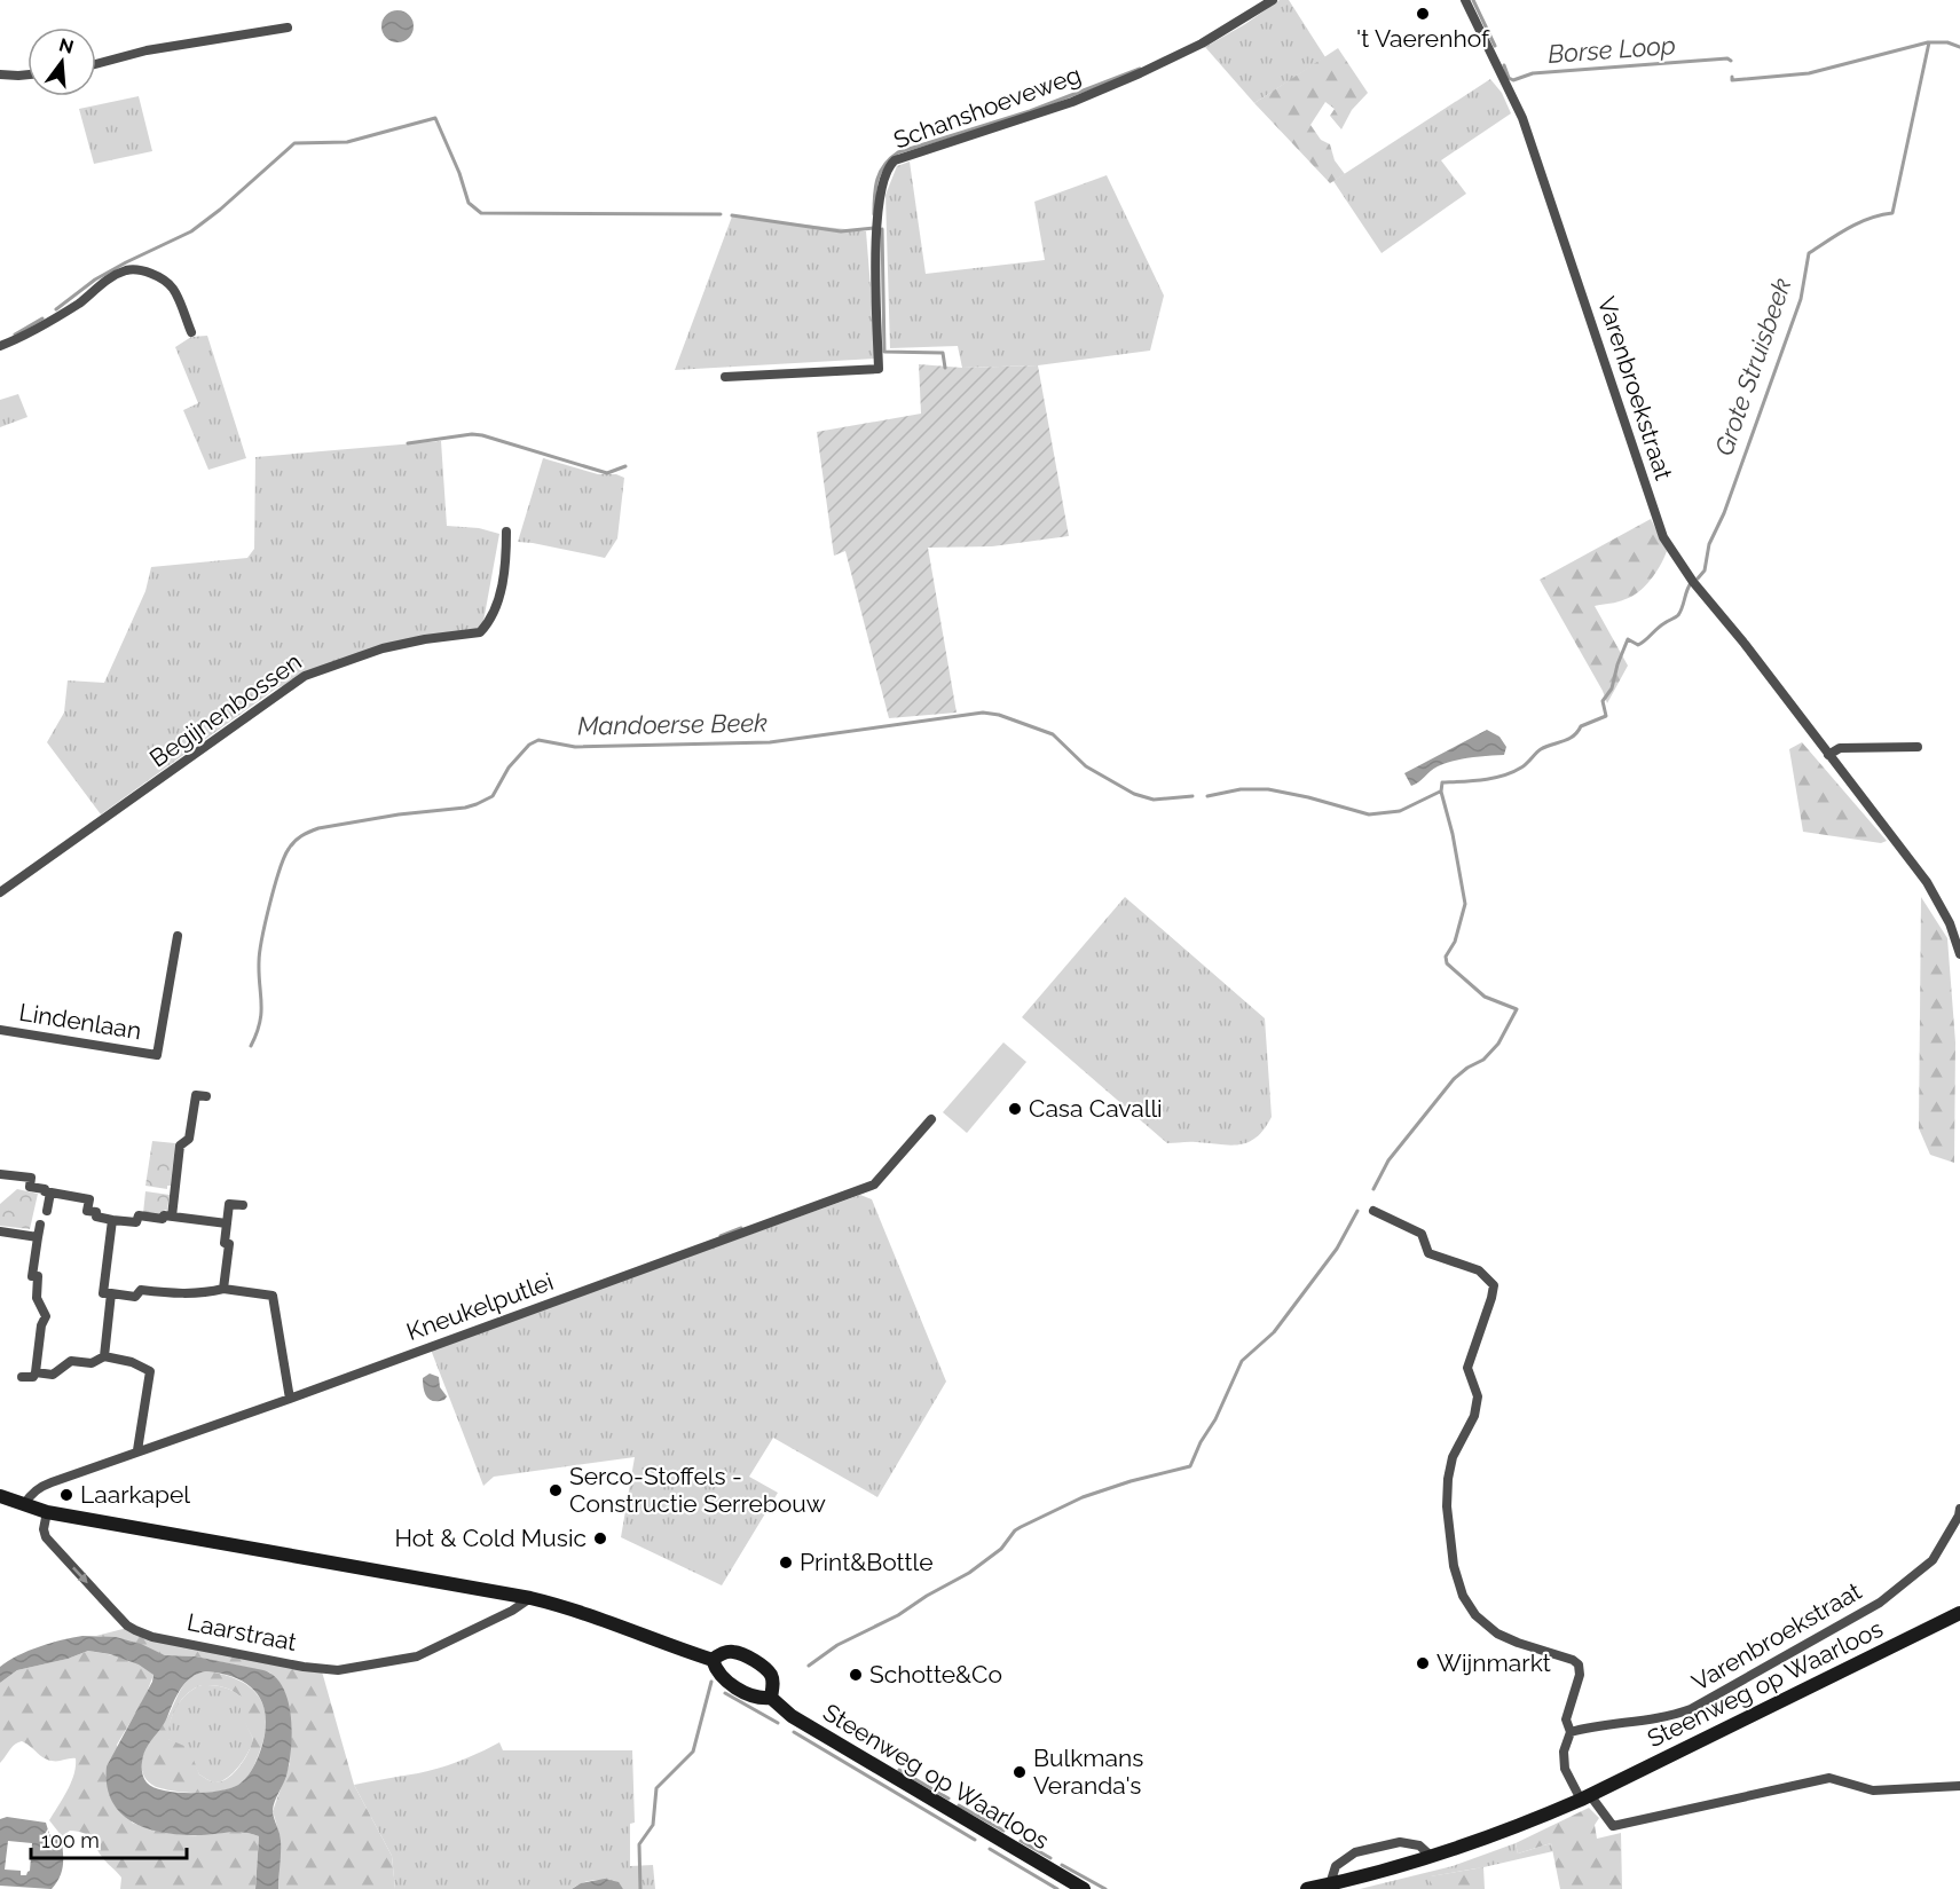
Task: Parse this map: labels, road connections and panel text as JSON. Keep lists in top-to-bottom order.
{
  "streets": {
    "street": [
      "Schanshoeveweg",
      "Varenbroekstraat",
      "Begijnenbossen",
      "Lindenlaan",
      "Kneukelputlei",
      "Laarstraat",
      "Steenweg op Waarloos"
    ]
  },
  "one_way": ["Laarstraat"],
  "water": ["Borse Loop", "Grote Struisbeek", "Mandoerse Beek"],
  "places": [
    "'t Vaerenhof",
    "Casa Cavalli",
    "Serco-Stoffels - Constructie Serrebouw",
    "Laarkapel",
    "Hot & Cold Music",
    "Print&Bottle",
    "Wijnmarkt",
    "Schotte&Co",
    "Bulkmans Veranda's"
  ],
  "scale_bar": "100 m",
  "north": "top"
}
